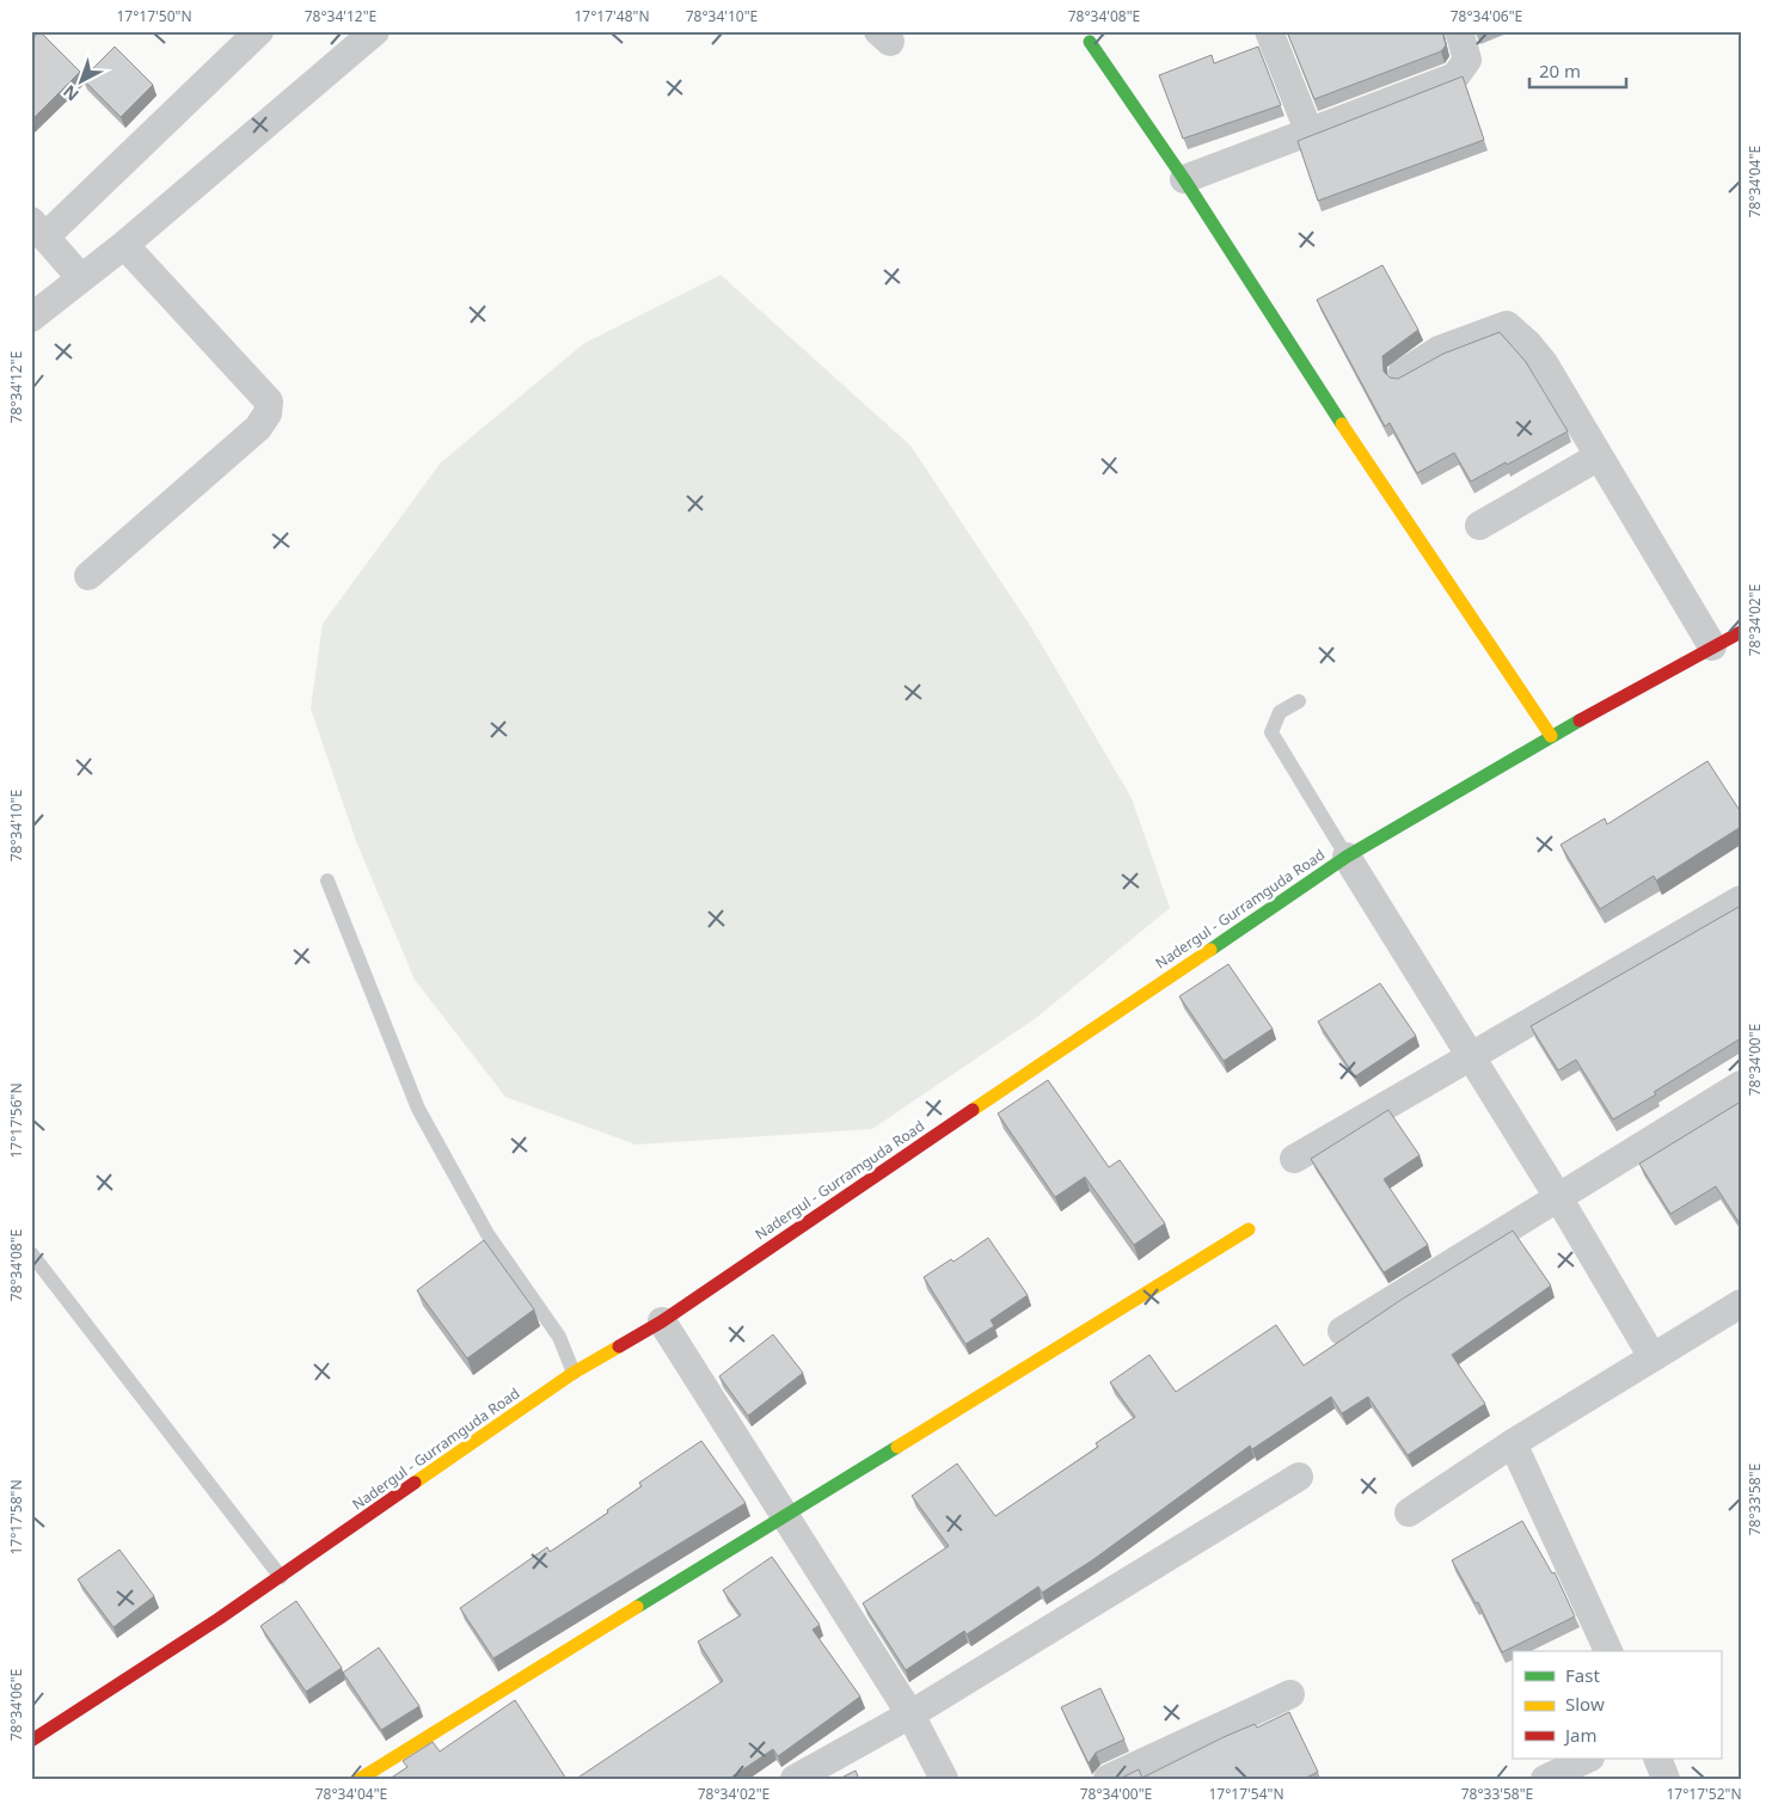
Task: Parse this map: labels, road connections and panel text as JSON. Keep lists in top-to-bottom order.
{
  "streets": {
    "main road": ["Nadergul - Gurramguda Road"]
  },
  "legend": ["Fast", "Slow", "Jam"],
  "scale_bar": "20 m",
  "north": "bottom left",
  "coordinates": [
    "17°17'50\"N",
    "78°34'12\"E",
    "17°17'48\"N",
    "78°34'10\"E",
    "78°34'08\"E",
    "78°34'06\"E",
    "78°34'04\"E",
    "78°34'02\"E",
    "78°34'00\"E",
    "17°17'56\"N",
    "78°33'58\"E",
    "17°17'58\"N",
    "17°17'54\"N",
    "17°17'52\"N"
  ]
}
